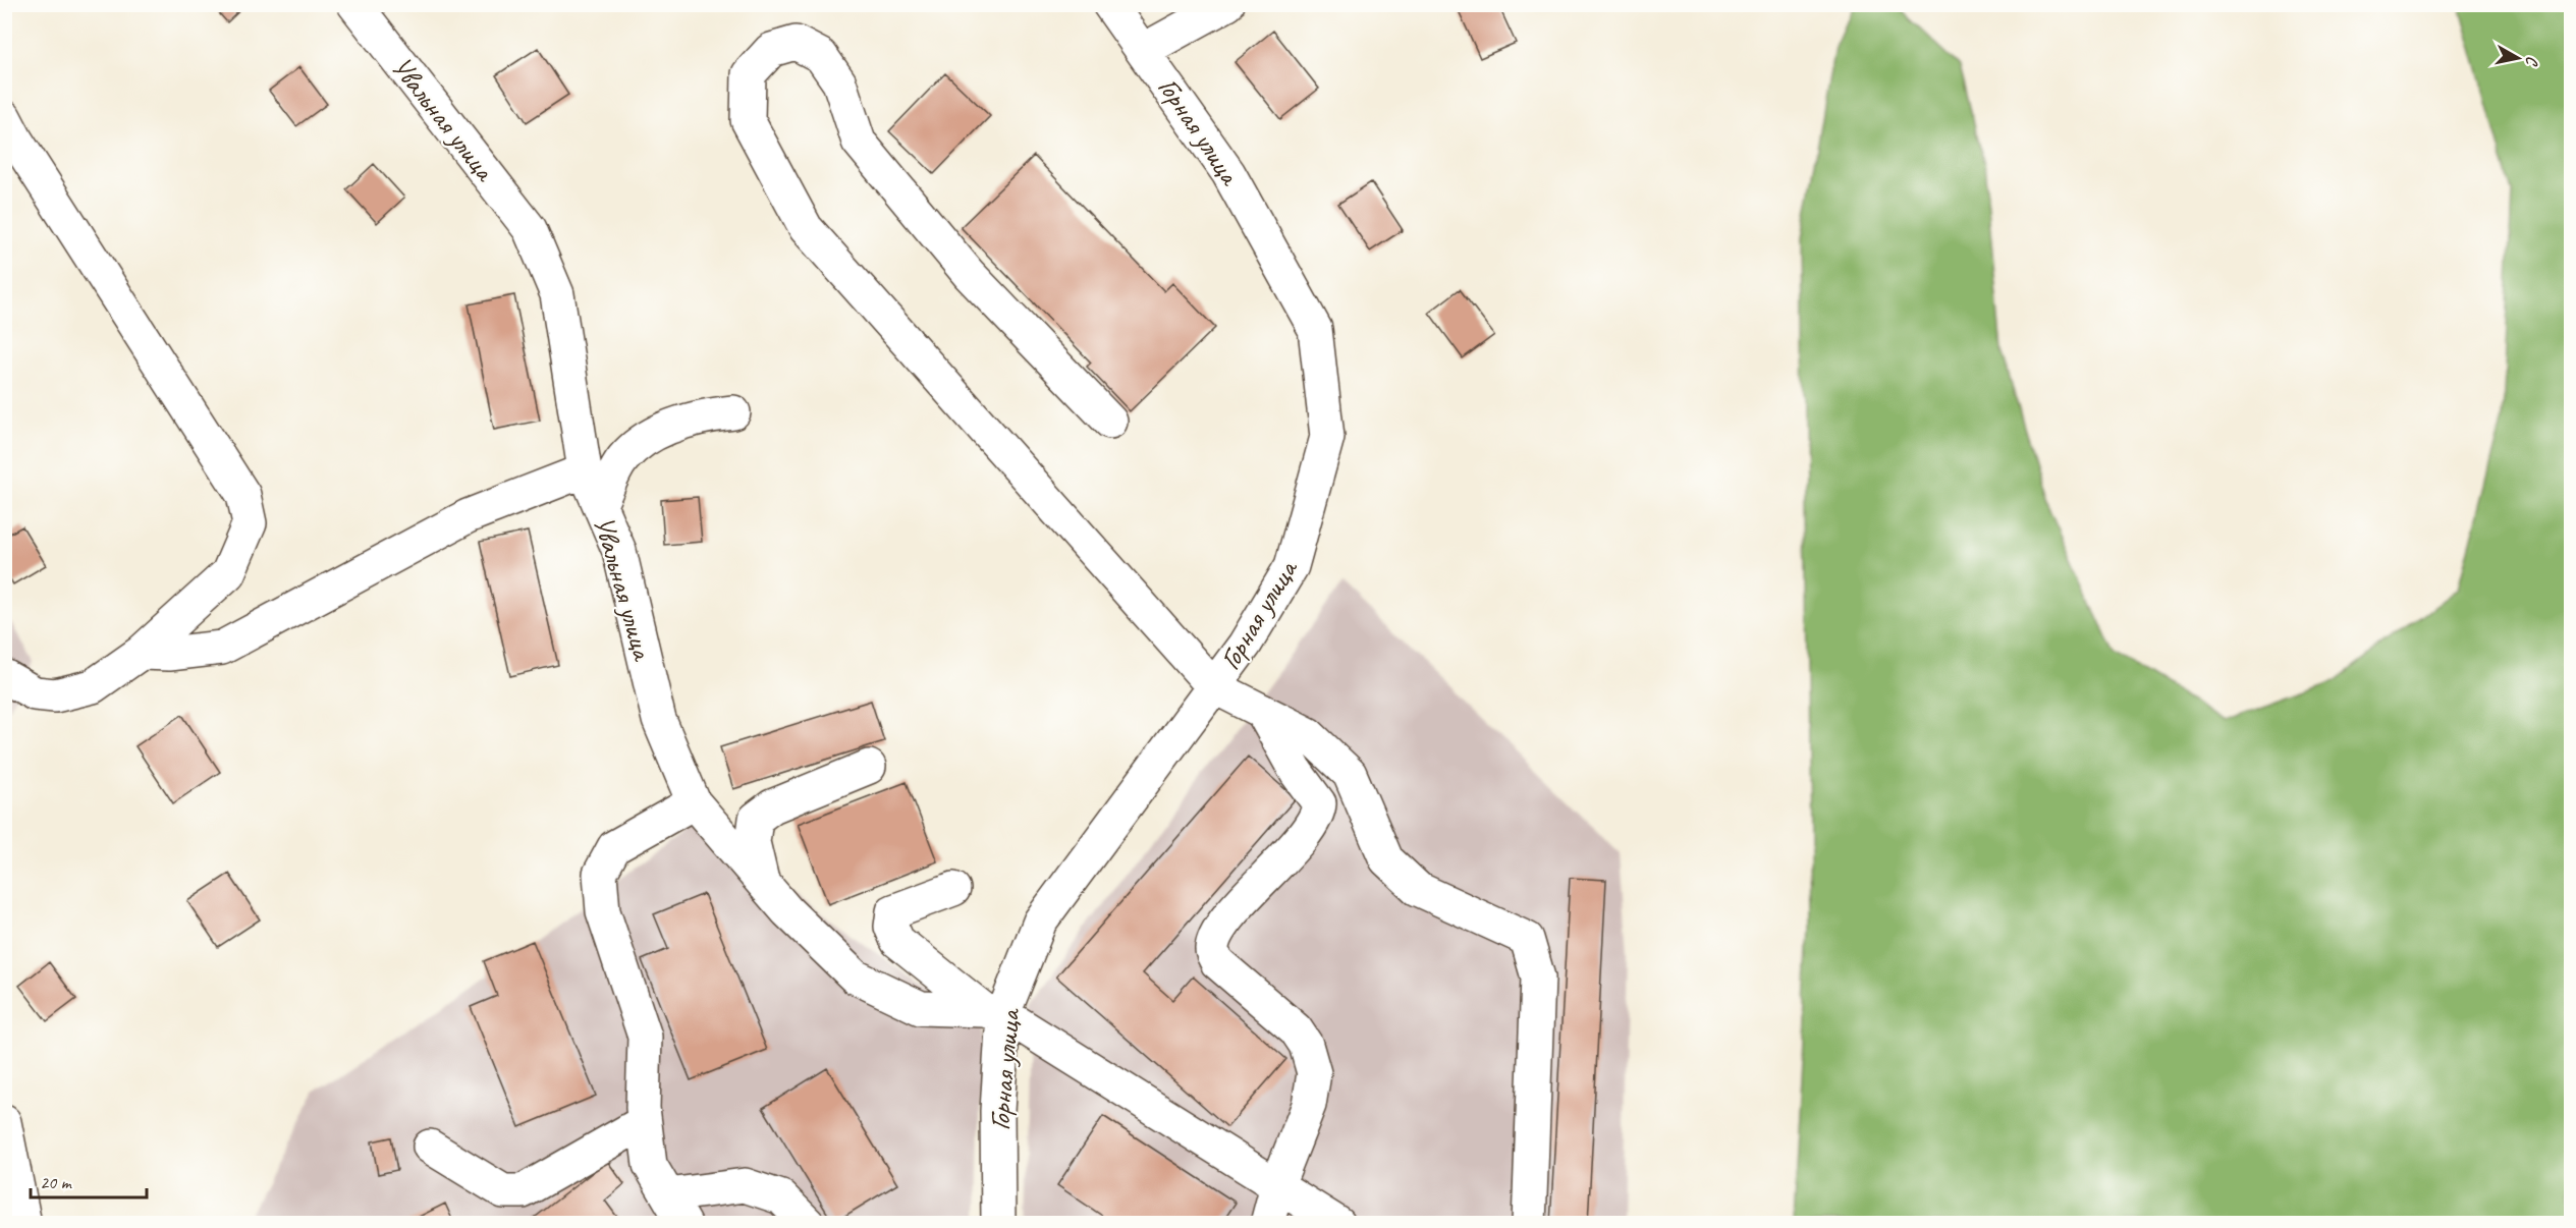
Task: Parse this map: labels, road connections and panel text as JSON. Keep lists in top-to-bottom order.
{
  "streets": {
    "street": ["Увальная улица", "Горная улица"]
  },
  "crossings": [
    ["Увальная улица", "Горная улица"]
  ],
  "scale_bar": "20 m",
  "north": "right"
}
